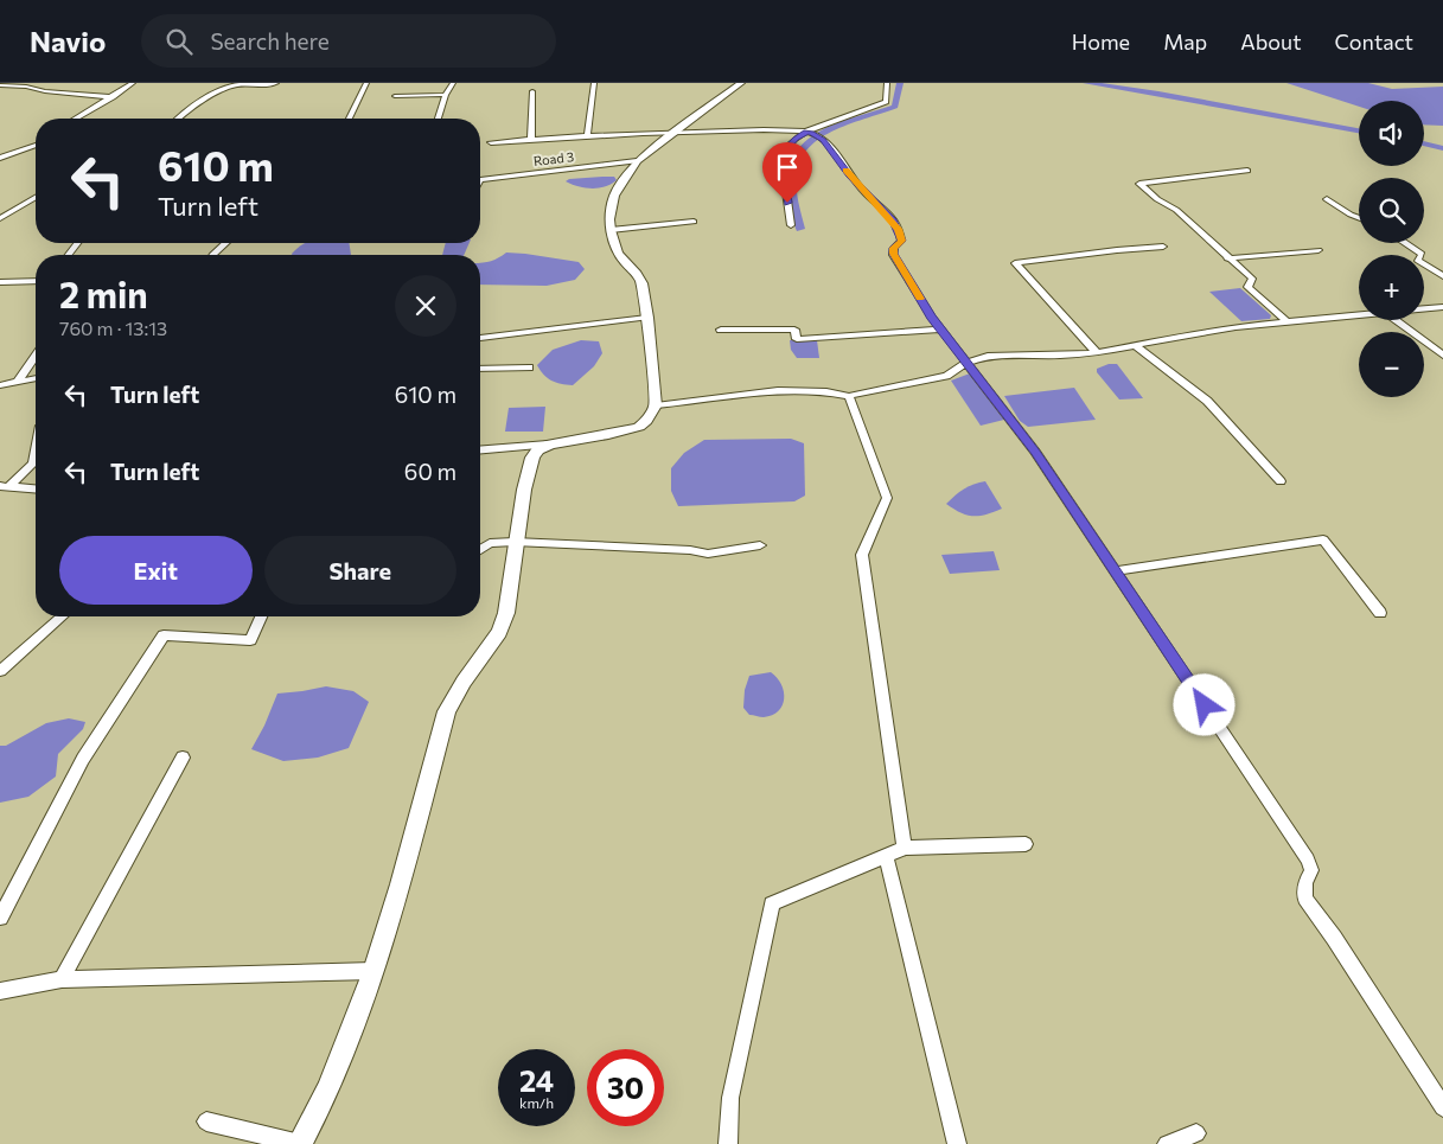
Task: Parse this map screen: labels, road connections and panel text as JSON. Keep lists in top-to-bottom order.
{
  "streets": {
    "street": ["Road 3"]
  },
  "page": {
    "header": "Navio",
    "search": "Search here",
    "nav": [
      "Home",
      "Map",
      "About",
      "Contact"
    ],
    "map_buttons": ["+", "−"],
    "turn": ["610 m", "Turn left"],
    "heading": ["2 min", "760 m · 13:13"],
    "list": [
      {
        "name": "Turn left",
        "value": "610 m"
      },
      {
        "name": "Turn left",
        "value": "60 m"
      }
    ],
    "buttons": ["Exit", "Share"],
    "speed": "24 km/h",
    "limit": "30"
  }
}
